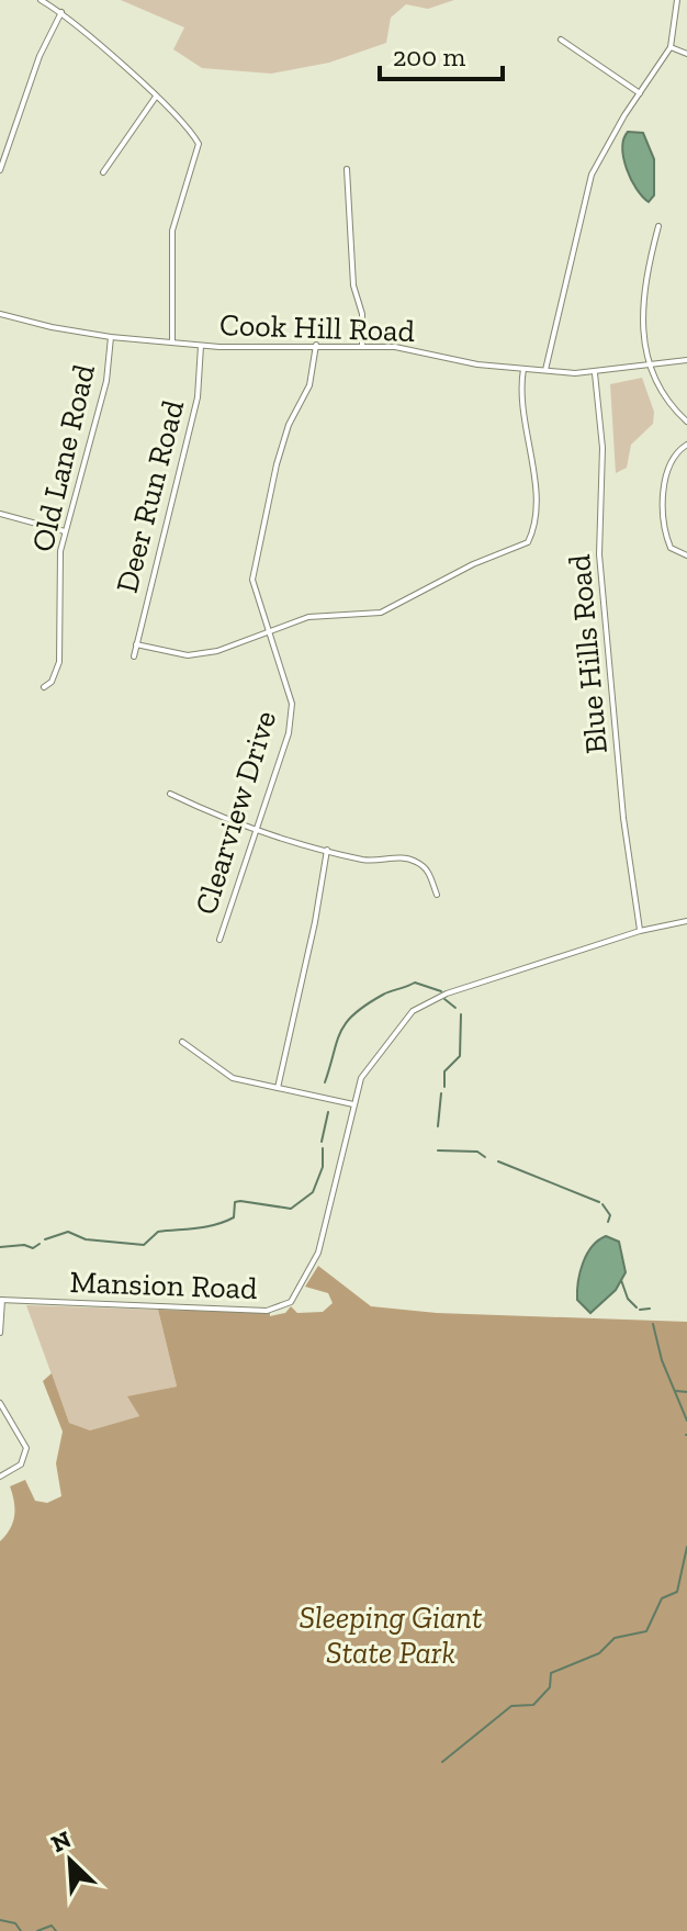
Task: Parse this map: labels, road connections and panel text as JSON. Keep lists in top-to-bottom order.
{
  "streets": {
    "street": [
      "Cook Hill Road",
      "Old Lane Road",
      "Deer Run Road",
      "Blue Hills Road",
      "Clearview Drive",
      "Mansion Road"
    ]
  },
  "crossings": [
    ["Cook Hill Road", "Old Lane Road"],
    ["Cook Hill Road", "Deer Run Road"],
    ["Cook Hill Road", "Blue Hills Road"],
    ["Cook Hill Road", "Clearview Drive"],
    ["Blue Hills Road", "Mansion Road"]
  ],
  "parks": ["Sleeping Giant State Park"],
  "scale_bar": "200 m",
  "north": "top left"
}
